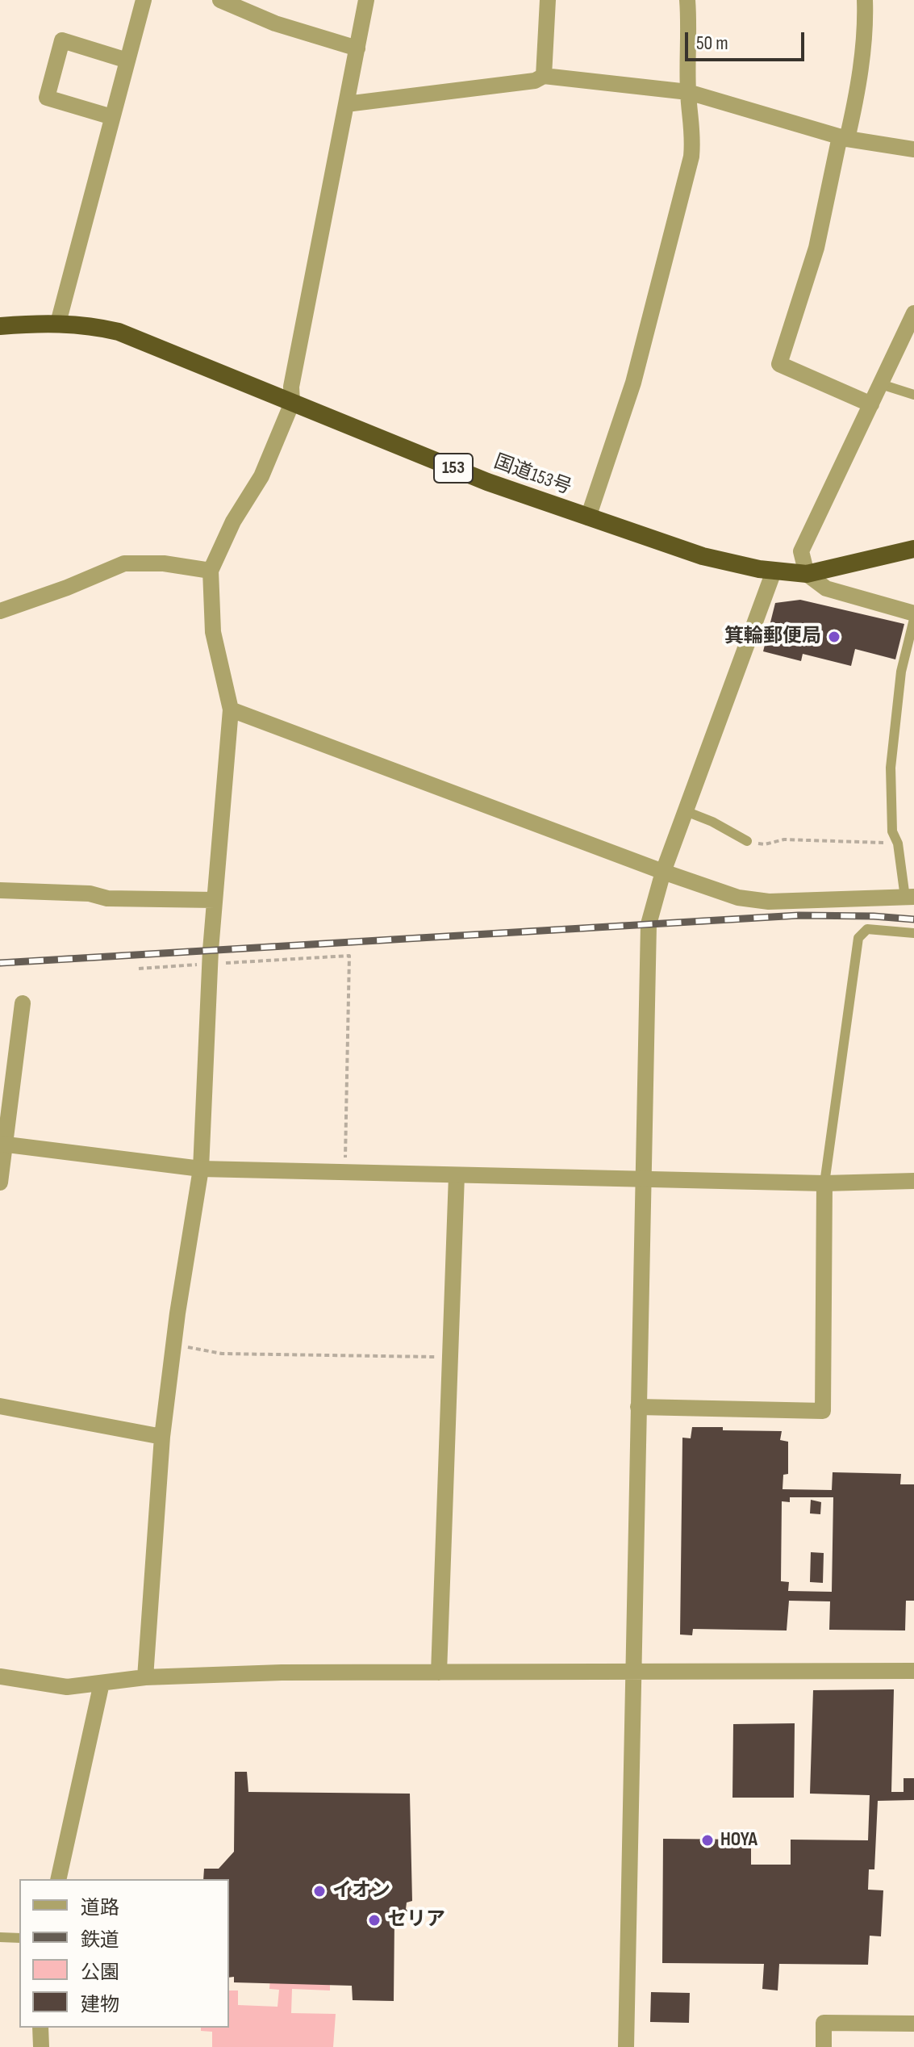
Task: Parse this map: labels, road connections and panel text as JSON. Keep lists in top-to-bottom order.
{
  "streets": {
    "highway": ["153", "国道153号"]
  },
  "places": [
    "箕輪郵便局",
    "HOYA",
    "イオン",
    "セリア"
  ],
  "legend": [
    "道路",
    "鉄道",
    "公園",
    "建物"
  ],
  "scale_bar": "50 m"
}
